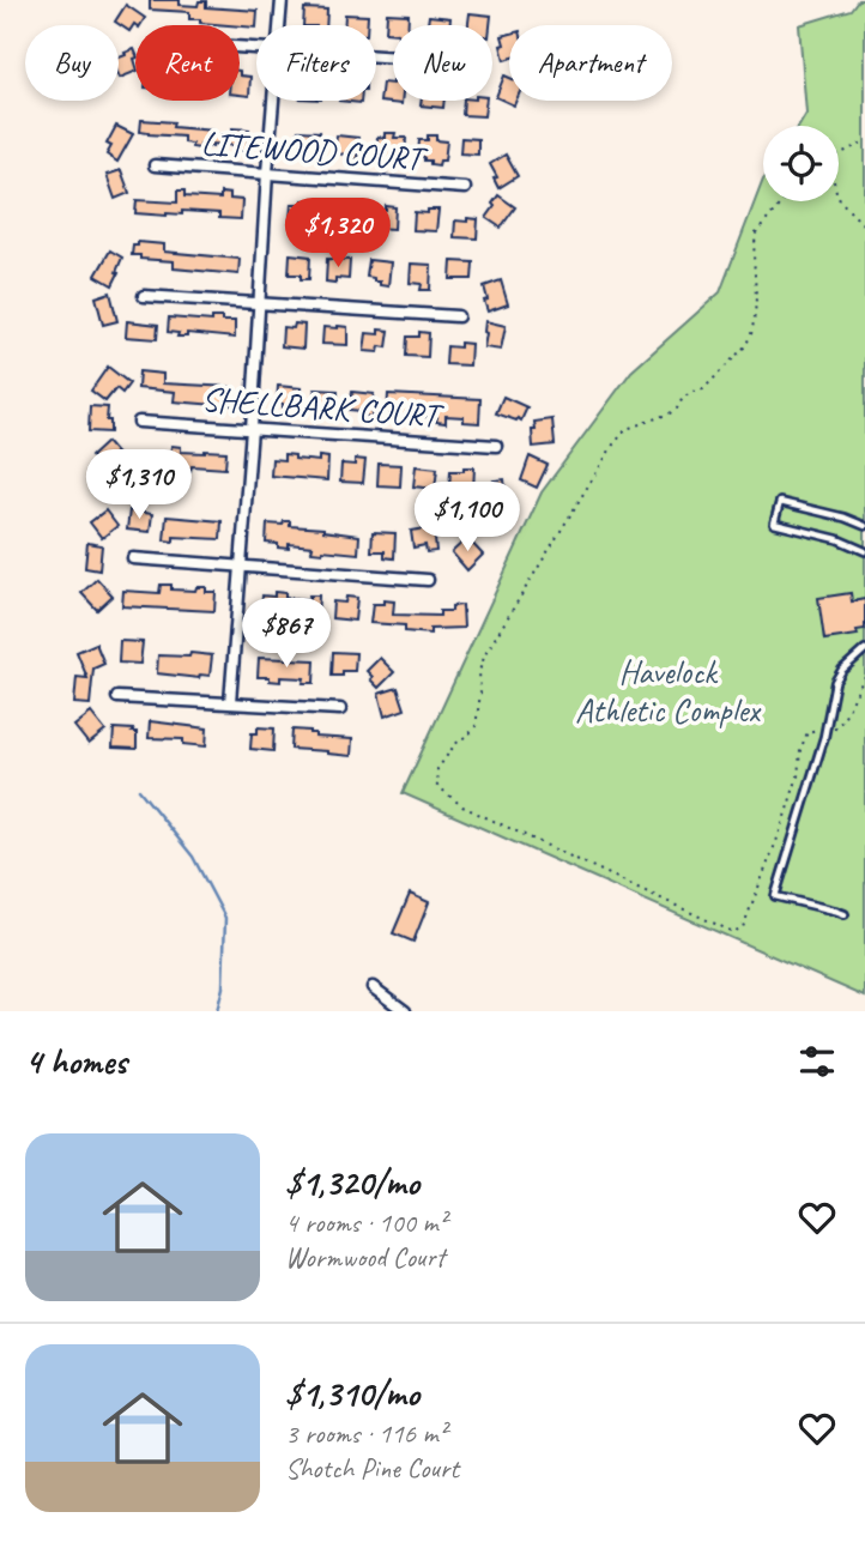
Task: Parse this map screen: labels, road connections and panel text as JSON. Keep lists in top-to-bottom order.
{
  "streets": {
    "street": ["LITEWOOD COURT", "SHELLBARK COURT"]
  },
  "parks": ["Havelock Athletic Complex"],
  "page": {
    "chip": [
      "Buy",
      "Rent",
      "Filters",
      "New",
      "Apartment"
    ],
    "price": [
      "$1,320",
      "$1,310",
      "$1,100",
      "$867"
    ],
    "heading": "4 homes",
    "list": [
      {
        "name": "$1,320/mo",
        "note": "4 rooms · 100 m² · Wormwood Court"
      },
      {
        "name": "$1,310/mo",
        "note": "3 rooms · 116 m² · Shotch Pine Court"
      }
    ]
  }
}
